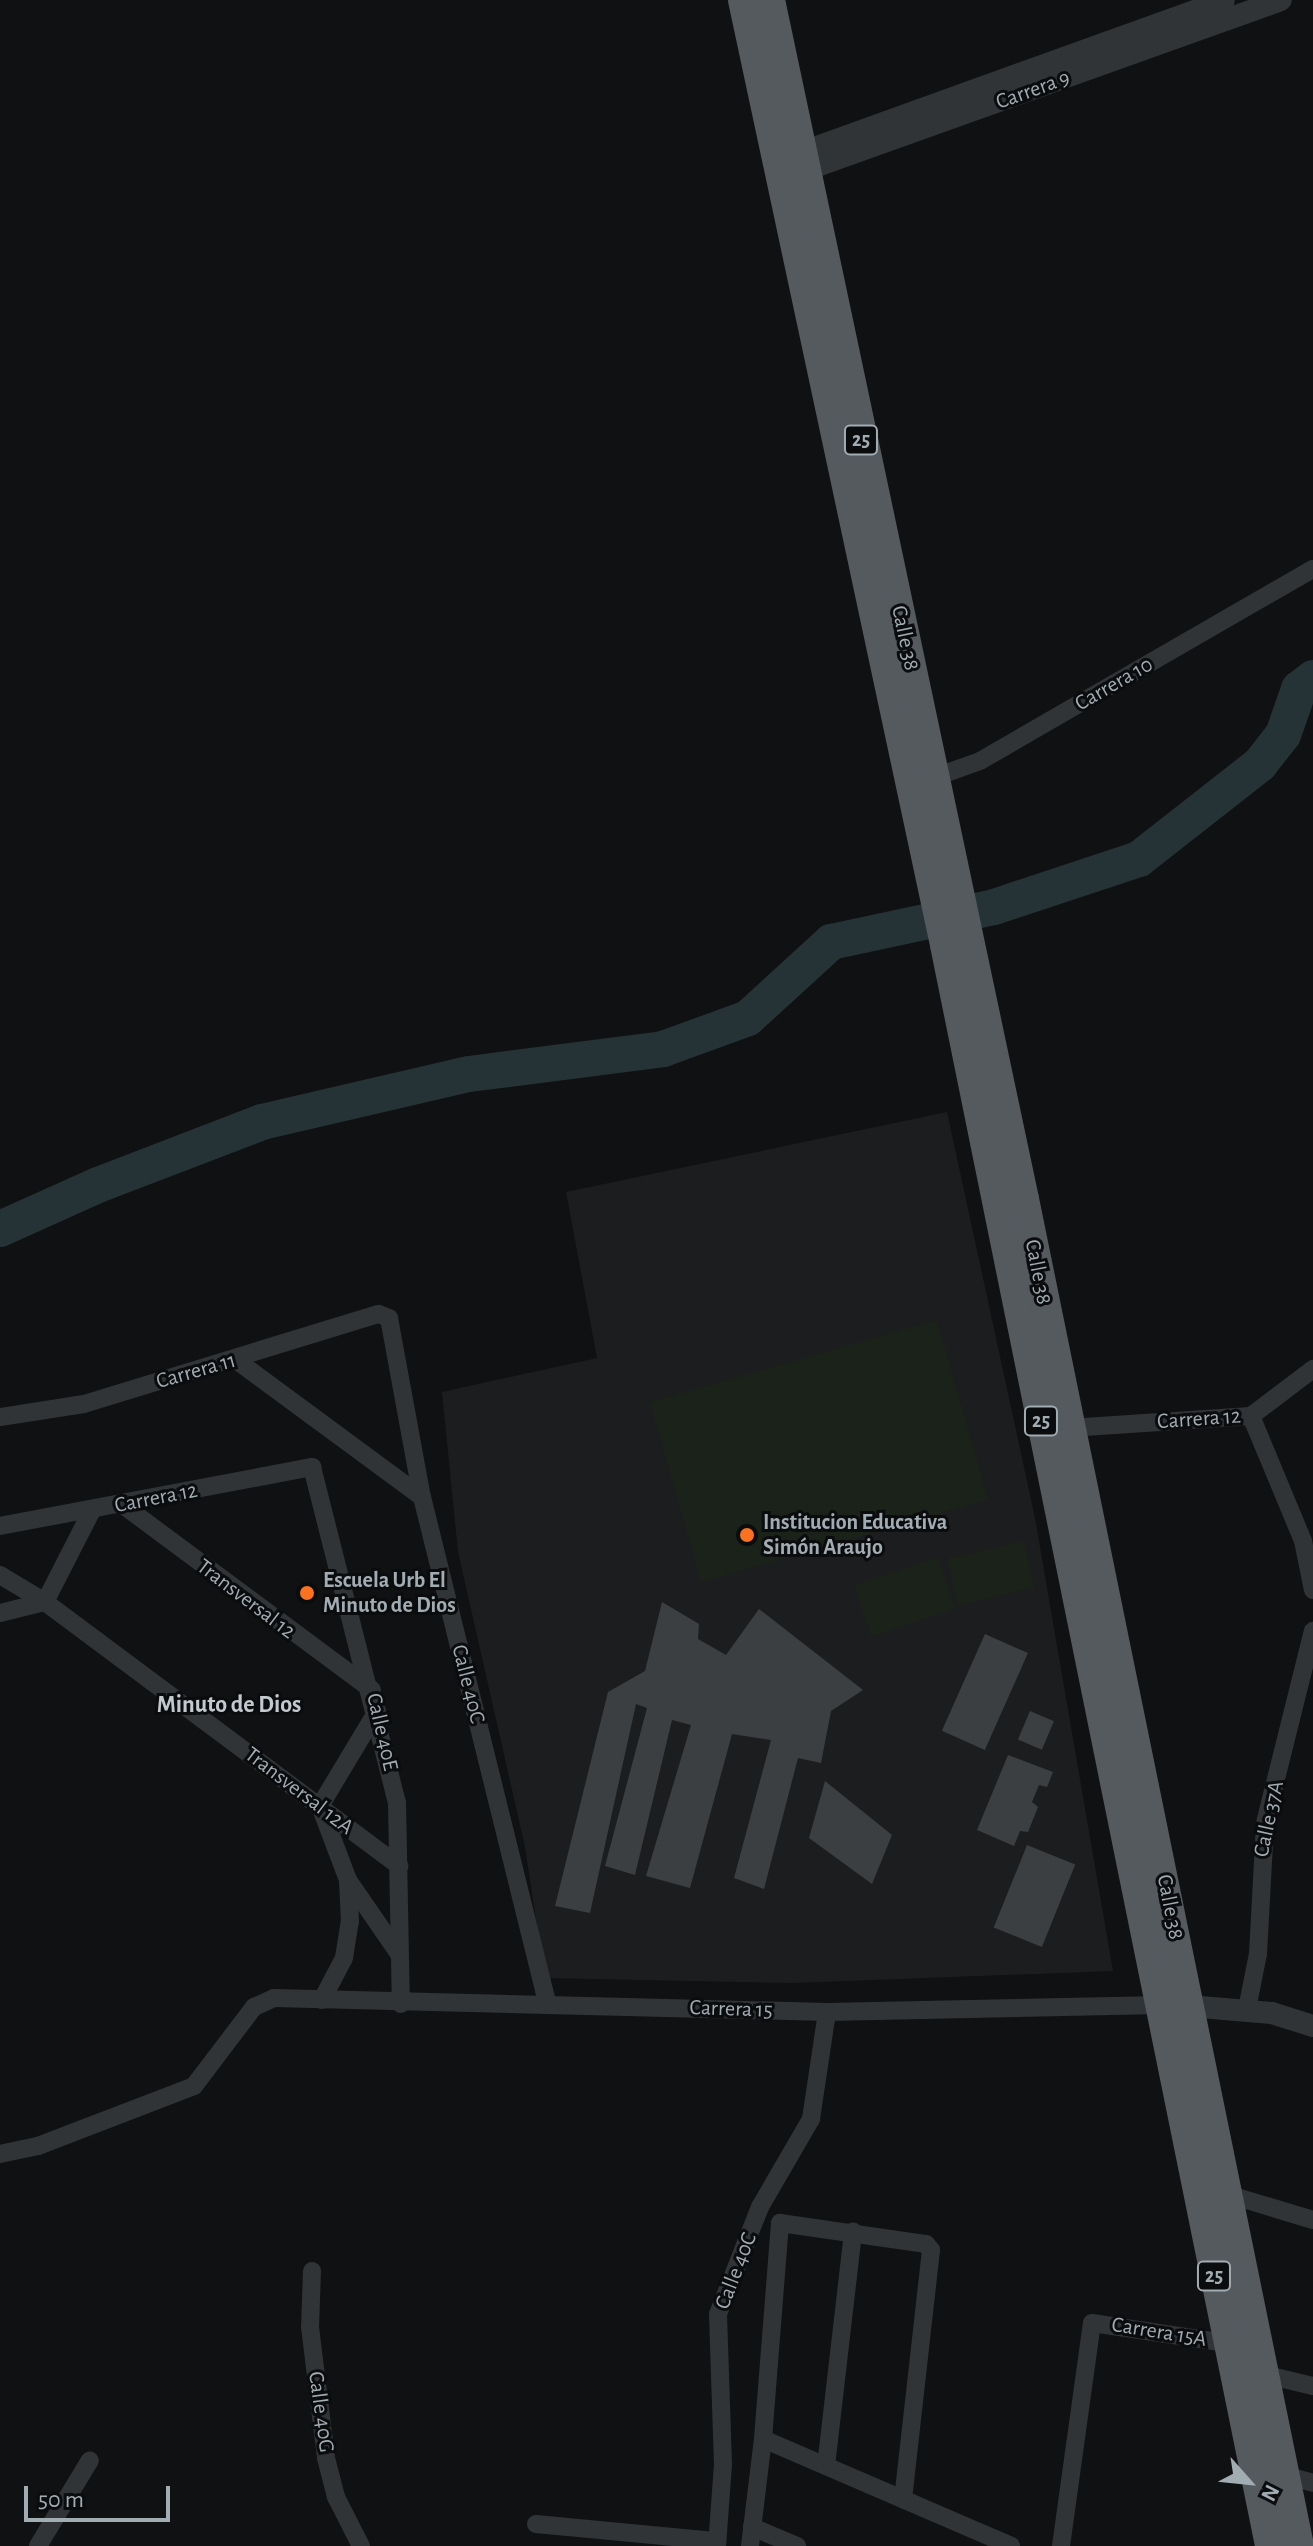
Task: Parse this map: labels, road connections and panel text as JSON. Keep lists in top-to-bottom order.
{
  "streets": {
    "highway": ["25", "Calle 38"],
    "street": [
      "Carrera 9",
      "Carrera 10",
      "Carrera 11",
      "Carrera 12",
      "Transversal 12",
      "Calle 40C",
      "Calle 40E",
      "Transversal 12A",
      "Calle 37A",
      "Carrera 15",
      "Carrera 15A",
      "Calle 40G"
    ]
  },
  "crossings": [
    ["Carrera 9", "Calle 38"],
    ["Calle 38", "Carrera 10"],
    ["Calle 38", "Carrera 12"],
    ["Calle 38", "Carrera 15"],
    ["Calle 38", "Carrera 15A"],
    ["Carrera 11", "Calle 40C"],
    ["Carrera 12", "Transversal 12"],
    ["Carrera 12", "Calle 40E"],
    ["Transversal 12", "Calle 40E"],
    ["Calle 40C", "Carrera 15"],
    ["Calle 40E", "Transversal 12A"],
    ["Calle 40E", "Carrera 15"]
  ],
  "districts": ["Minuto de Dios"],
  "places": ["Institucion Educativa Simón Araujo", "Escuela Urb El Minuto de Dios"],
  "scale_bar": "50 m",
  "north": "bottom right"
}
